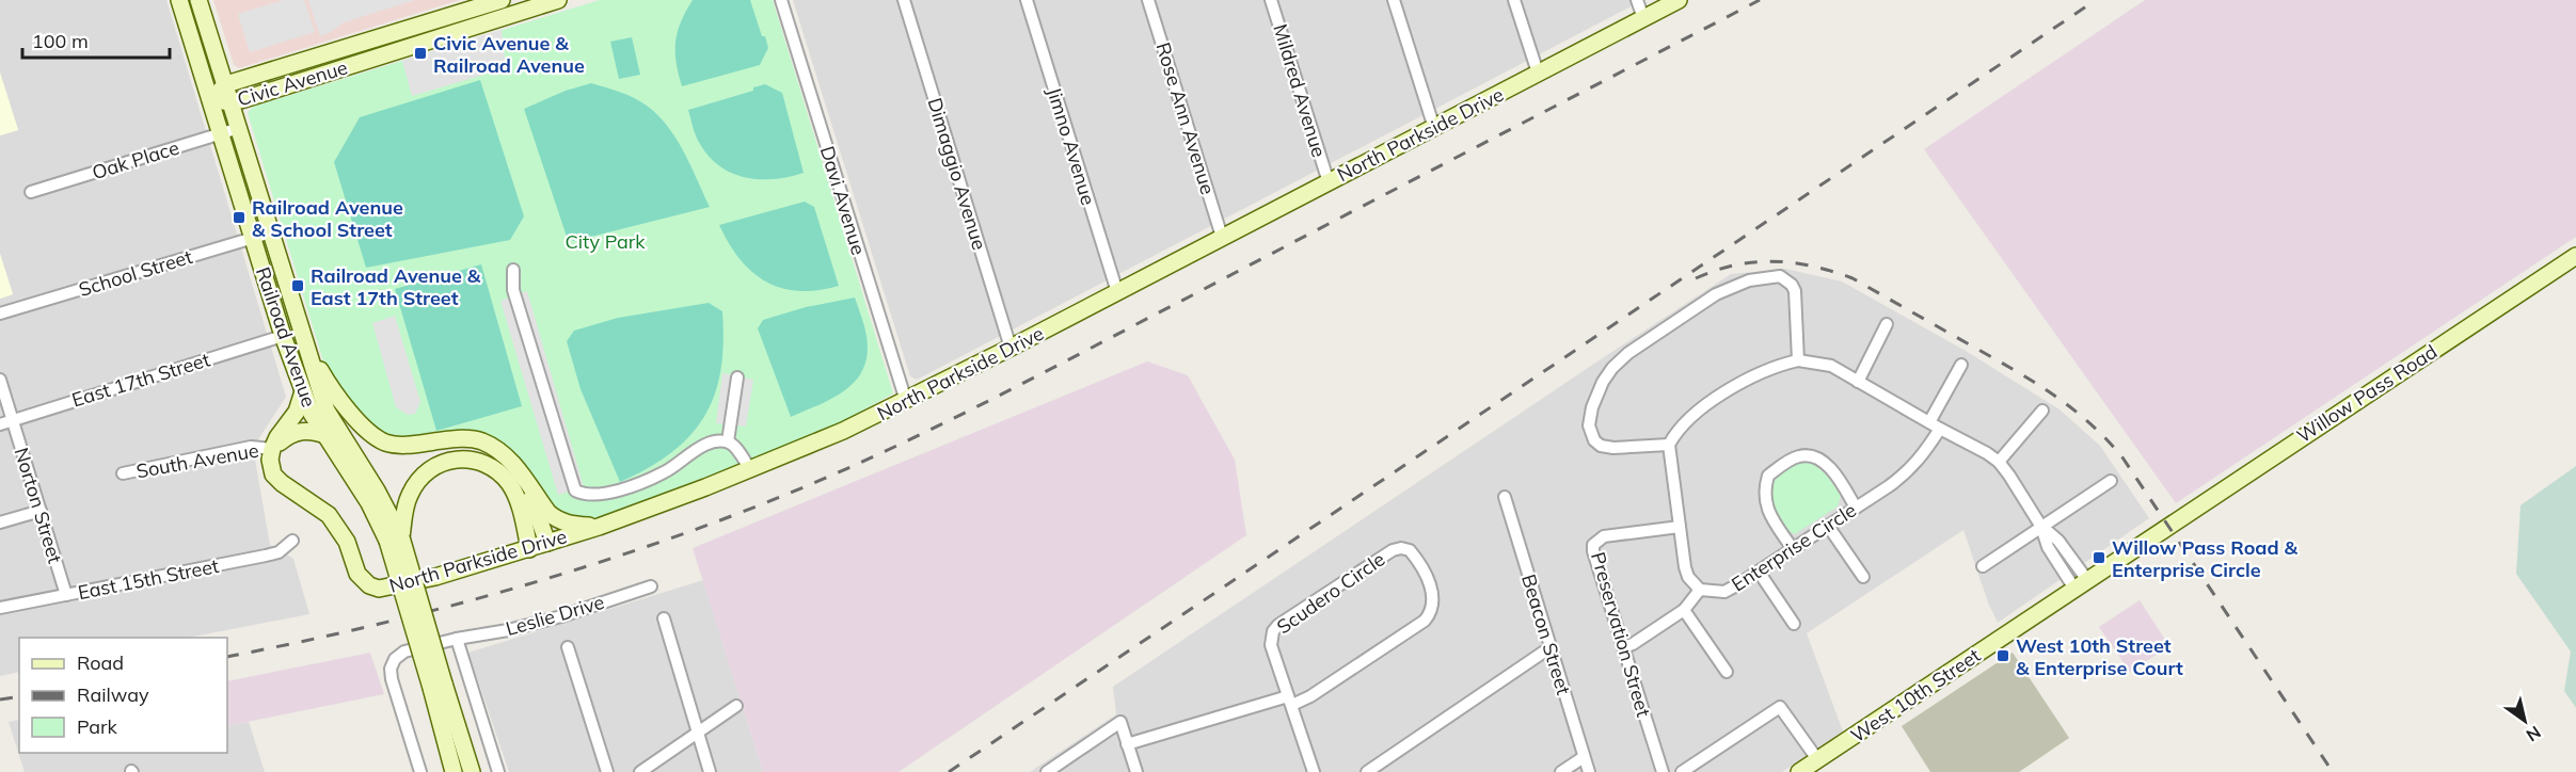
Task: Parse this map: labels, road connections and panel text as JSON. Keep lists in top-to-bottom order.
{
  "streets": {
    "main road": [
      "Civic Avenue",
      "North Parkside Drive",
      "Railroad Avenue",
      "Willow Pass Road",
      "West 10th Street"
    ],
    "street": [
      "Mildred Avenue",
      "Rose Ann Avenue",
      "Jimno Avenue",
      "Oak Place",
      "Dimaggio Avenue",
      "Davi Avenue",
      "School Street",
      "East 17th Street",
      "South Avenue",
      "Norton Street",
      "Enterprise Circle",
      "East 15th Street",
      "Scudero Circle",
      "Leslie Drive",
      "Beacon Street",
      "Preservation Street"
    ]
  },
  "crossings": [
    ["Civic Avenue", "Railroad Avenue"],
    ["Mildred Avenue", "North Parkside Drive"],
    ["Rose Ann Avenue", "North Parkside Drive"],
    ["North Parkside Drive", "Jimno Avenue"],
    ["North Parkside Drive", "Dimaggio Avenue"],
    ["North Parkside Drive", "Davi Avenue"],
    ["North Parkside Drive", "South Avenue"],
    ["Oak Place", "Railroad Avenue"],
    ["School Street", "Railroad Avenue"],
    ["Railroad Avenue", "East 17th Street"],
    ["East 17th Street", "Norton Street"],
    ["Willow Pass Road", "West 10th Street"],
    ["Norton Street", "East 15th Street"]
  ],
  "parks": ["City Park"],
  "places": {
    "transit": [
      "Civic Avenue & Railroad Avenue",
      "Railroad Avenue & School Street",
      "Railroad Avenue & East 17th Street",
      "Willow Pass Road & Enterprise Circle",
      "West 10th Street & Enterprise Court"
    ]
  },
  "legend": ["Road", "Railway", "Park"],
  "scale_bar": "100 m",
  "north": "bottom right"
}
